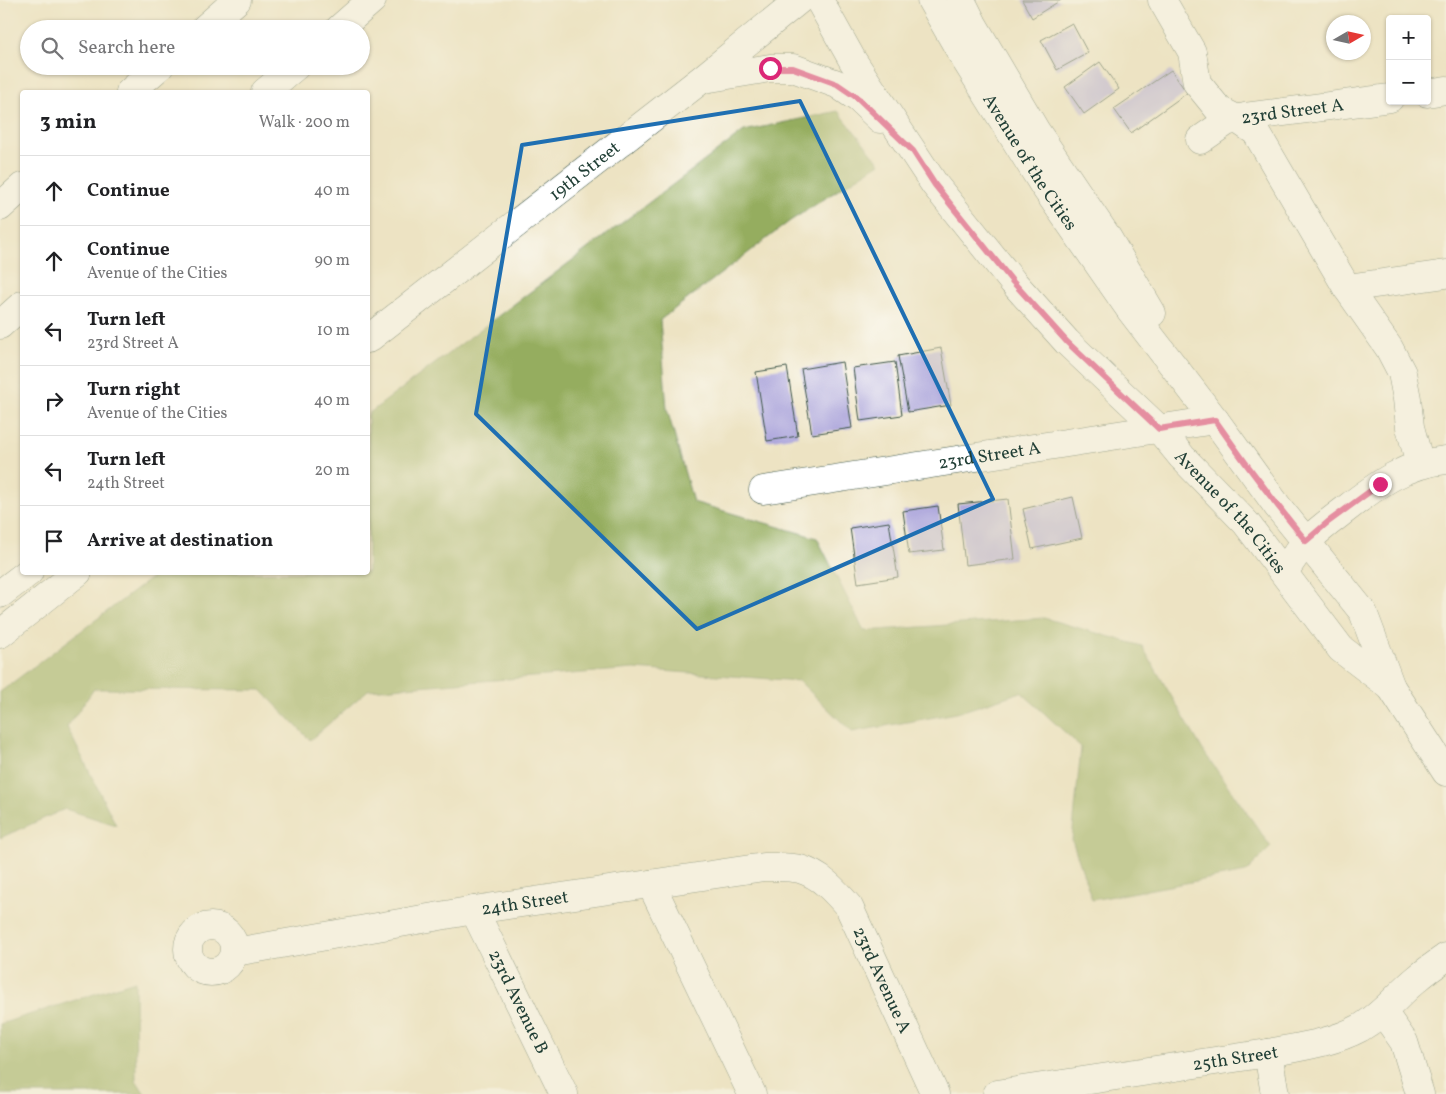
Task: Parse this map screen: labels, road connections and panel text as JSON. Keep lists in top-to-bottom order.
{
  "streets": {
    "main road": [
      "23rd Street A",
      "Avenue of the Cities",
      "19th Street",
      "24th Street",
      "23rd Avenue A",
      "23rd Avenue B",
      "25th Street"
    ]
  },
  "crossings": [
    ["23rd Street A", "Avenue of the Cities"],
    ["24th Street", "23rd Avenue A"],
    ["24th Street", "23rd Avenue B"]
  ],
  "north": "right",
  "page": {
    "map_buttons": ["+", "−"],
    "search": "Search here",
    "heading": ["3 min", "Walk · 200 m"],
    "list": [
      ["Continue", "40 m"],
      ["Continue", "Avenue of the Cities", "90 m"],
      ["Turn left", "23rd Street A", "10 m"],
      ["Turn right", "Avenue of the Cities", "40 m"],
      ["Turn left", "24th Street", "20 m"],
      "Arrive at destination"
    ]
  }
}
